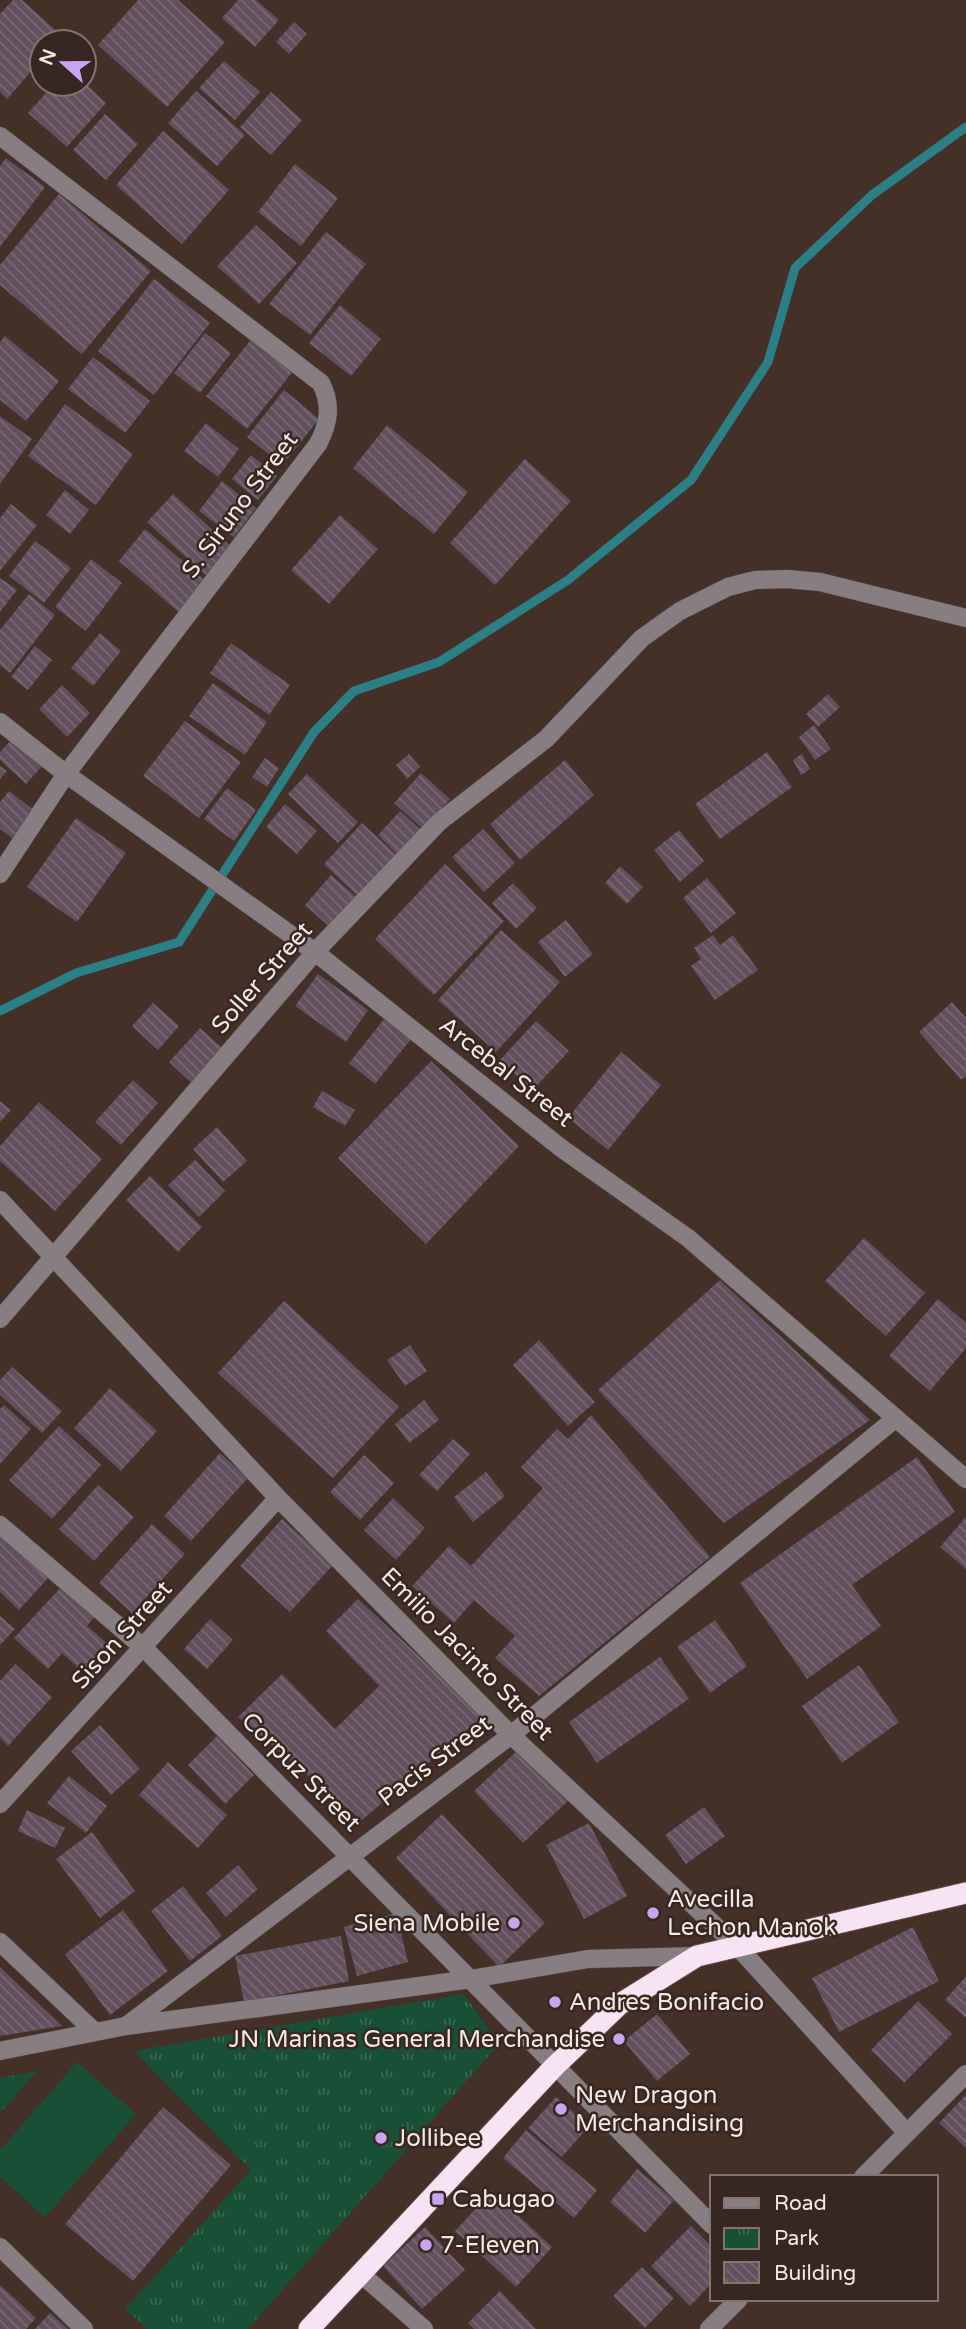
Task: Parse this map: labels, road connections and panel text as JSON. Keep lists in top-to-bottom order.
{
  "streets": {
    "street": [
      "S. Siruno Street",
      "Soller Street",
      "Arcebal Street",
      "Sison Street",
      "Emilio Jacinto Street",
      "Pacis Street",
      "Corpuz Street"
    ]
  },
  "crossings": [
    ["S. Siruno Street", "Arcebal Street"],
    ["Soller Street", "Arcebal Street"],
    ["Soller Street", "Emilio Jacinto Street"],
    ["Arcebal Street", "Pacis Street"],
    ["Sison Street", "Emilio Jacinto Street"],
    ["Sison Street", "Corpuz Street"],
    ["Emilio Jacinto Street", "Pacis Street"],
    ["Pacis Street", "Corpuz Street"]
  ],
  "places": {
    "other": [
      "Avecilla Lechon Manok",
      "Siena Mobile",
      "Andres Bonifacio",
      "JN Marinas General Merchandise",
      "New Dragon Merchandising",
      "Jollibee",
      "7-Eleven"
    ],
    "transit": ["Cabugao"]
  },
  "legend": ["Road", "Park", "Building"],
  "north": "left"
}
